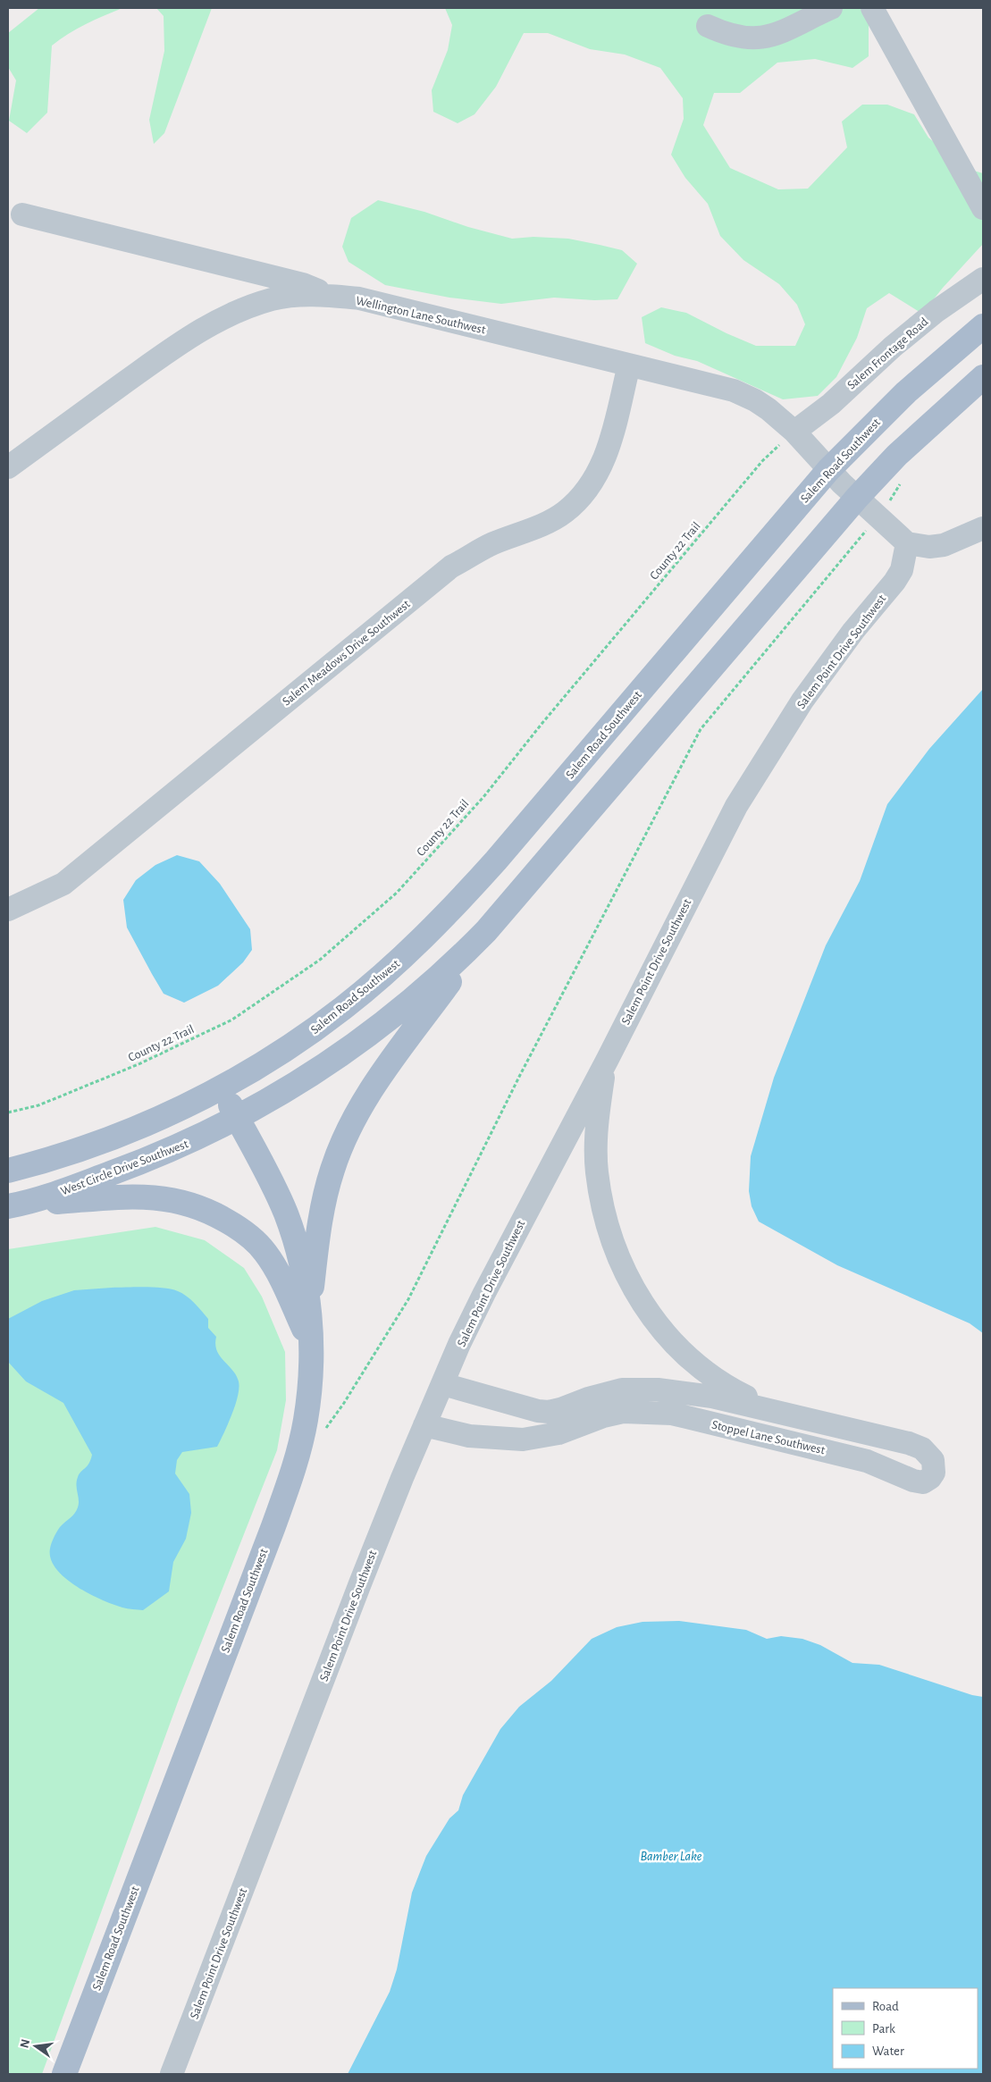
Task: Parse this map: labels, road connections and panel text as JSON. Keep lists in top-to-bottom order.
{
  "streets": {
    "main road": ["Salem Road Southwest", "West Circle Drive Southwest"],
    "street": [
      "Wellington Lane Southwest",
      "Salem Frontage Road",
      "Salem Point Drive Southwest",
      "Salem Meadows Drive Southwest",
      "Stoppel Lane Southwest"
    ],
    "path": ["County 22 Trail"]
  },
  "crossings": [
    ["Wellington Lane Southwest", "Salem Frontage Road"],
    ["Wellington Lane Southwest", "Salem Road Southwest"],
    ["Wellington Lane Southwest", "County 22 Trail"],
    ["Wellington Lane Southwest", "Salem Meadows Drive Southwest"],
    ["Salem Frontage Road", "County 22 Trail"],
    ["Salem Road Southwest", "West Circle Drive Southwest"],
    ["Salem Point Drive Southwest", "Stoppel Lane Southwest"]
  ],
  "water": ["Bamber Lake"],
  "legend": ["Road", "Park", "Water"],
  "north": "left"
}
